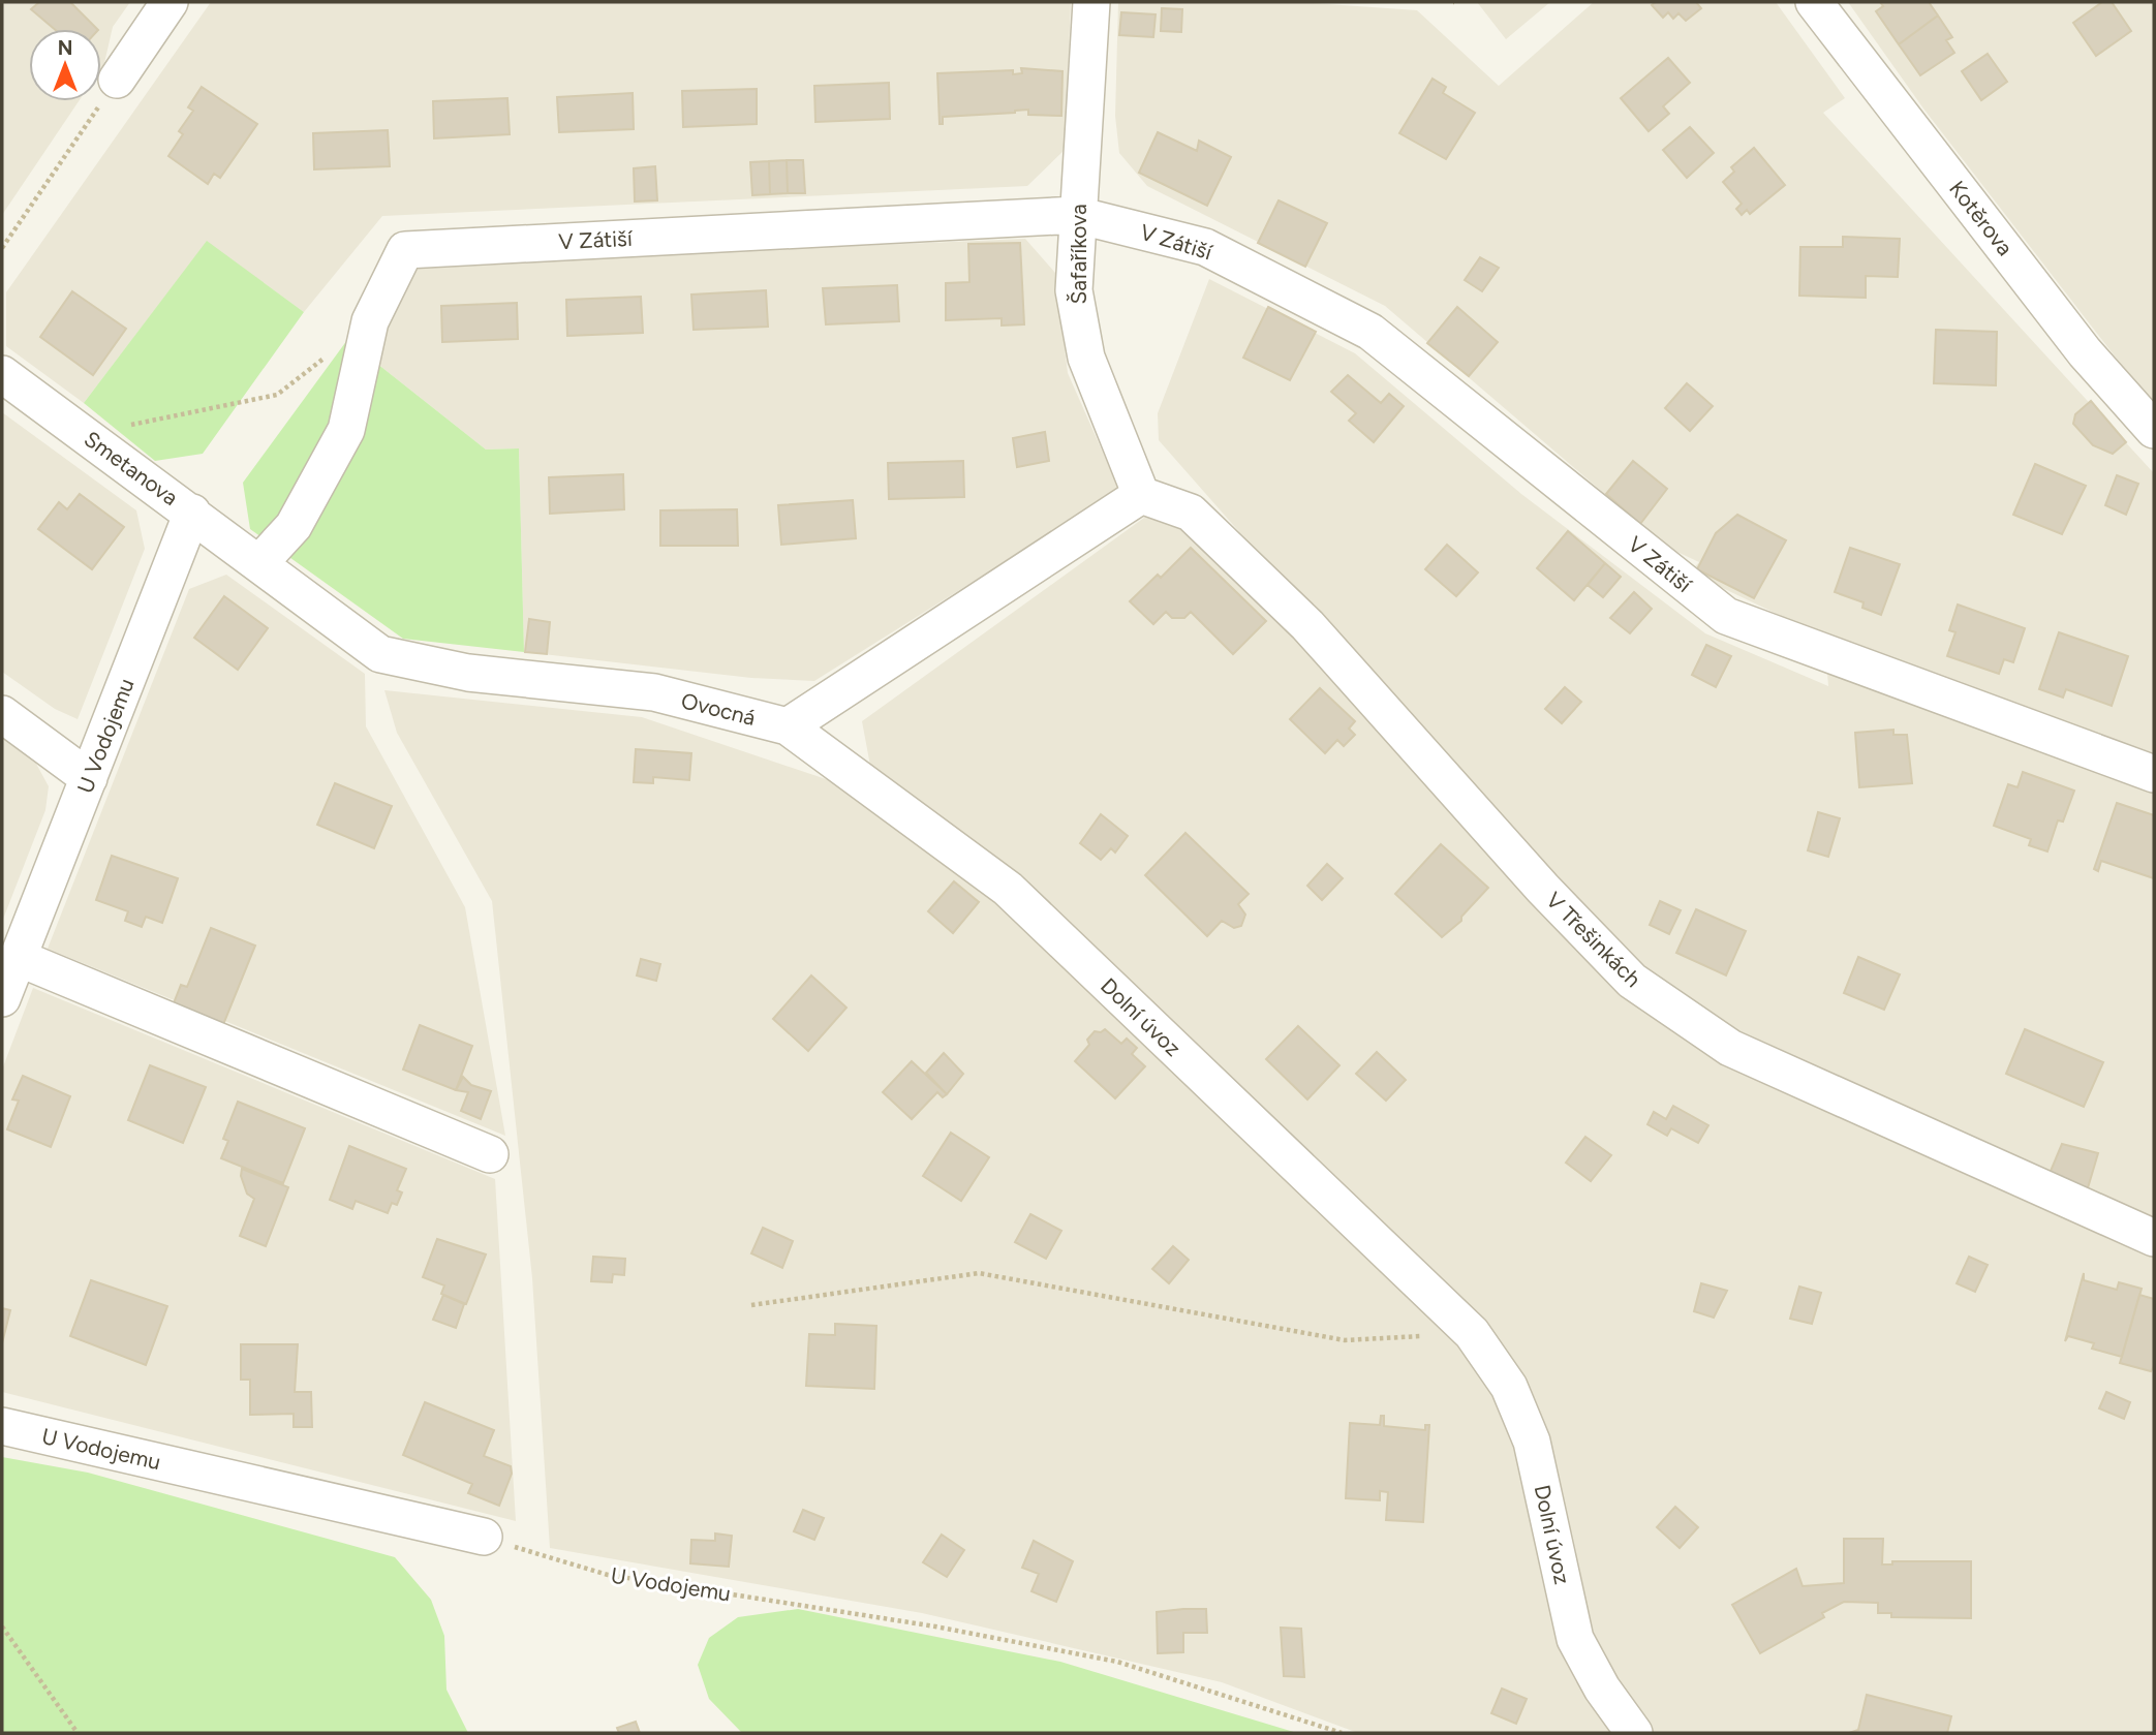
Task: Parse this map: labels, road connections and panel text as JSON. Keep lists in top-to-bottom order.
{
  "streets": {
    "street": [
      "Kotěrova",
      "V Zátiší",
      "Šafaříkova",
      "Smetanova",
      "Ovocná",
      "U Vodojemu",
      "V Třešinkách",
      "Dolní úvoz"
    ]
  },
  "crossings": [
    ["V Zátiší", "Šafaříkova"],
    ["V Zátiší", "Smetanova"],
    ["V Zátiší", "Ovocná"],
    ["Šafaříkova", "V Třešinkách"],
    ["Smetanova", "Ovocná"],
    ["Smetanova", "U Vodojemu"],
    ["Ovocná", "Dolní úvoz"]
  ],
  "north": "top"
}
